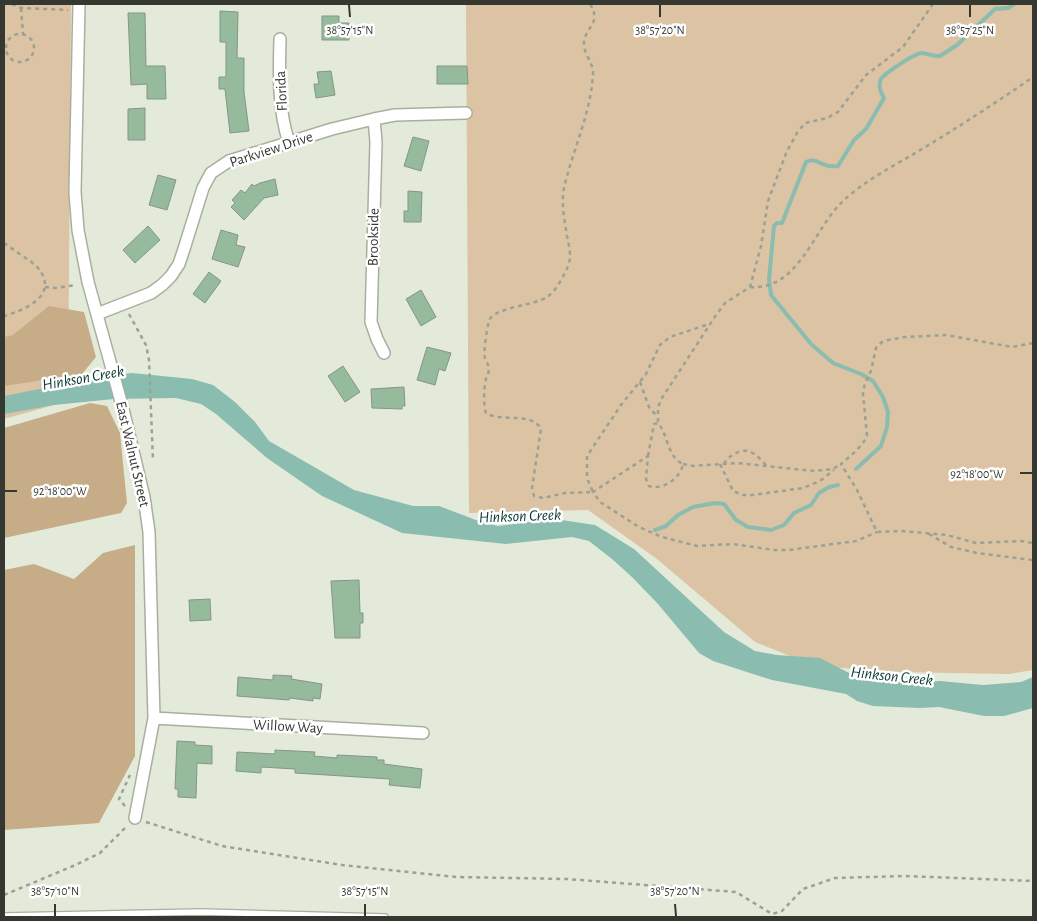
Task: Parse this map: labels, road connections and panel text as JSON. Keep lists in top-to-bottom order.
{
  "streets": {
    "street": [
      "Florida",
      "Parkview Drive",
      "Brookside",
      "East Walnut Street",
      "Willow Way"
    ]
  },
  "crossings": [
    ["Florida", "Parkview Drive"],
    ["Parkview Drive", "Brookside"],
    ["Parkview Drive", "East Walnut Street"],
    ["East Walnut Street", "Willow Way"]
  ],
  "water": ["Hinkson Creek"],
  "coordinates": [
    "38°57'15\"N",
    "38°57'20\"N",
    "38°57'25\"N",
    "92°18'00\"W",
    "38°57'10\"N"
  ]
}
